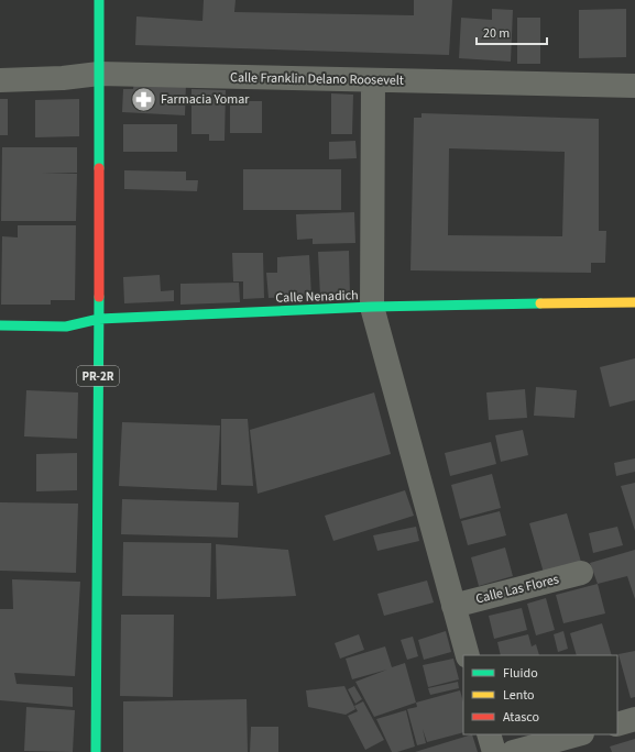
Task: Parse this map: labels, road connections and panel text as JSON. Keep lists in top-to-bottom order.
{
  "streets": {
    "main road": ["Calle Nenadich", "PR-2R"],
    "street": ["Calle Franklin Delano Roosevelt", "Calle Las Flores"]
  },
  "crossings": [
    ["Calle Franklin Delano Roosevelt", "PR-2R"],
    ["Calle Nenadich", "PR-2R"]
  ],
  "places": {
    "pharmacy": ["Farmacia Yomar"]
  },
  "legend": ["Fluido", "Lento", "Atasco"],
  "scale_bar": "20 m"
}
